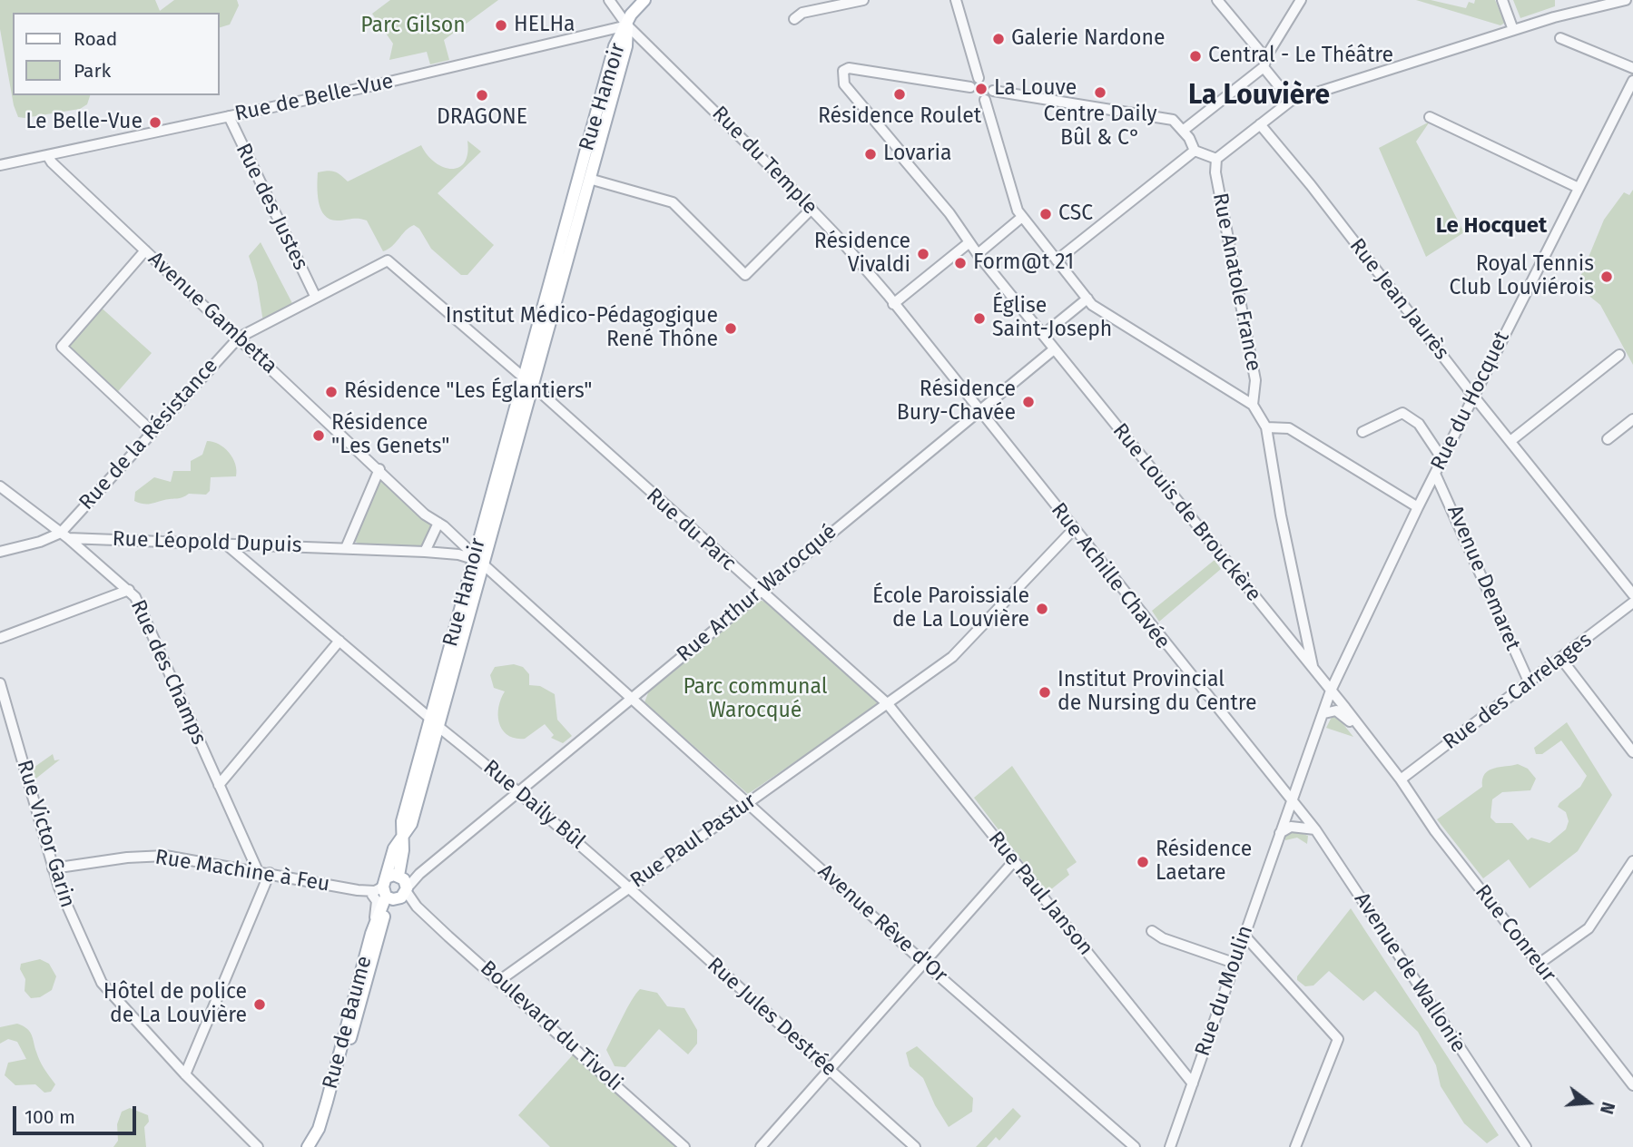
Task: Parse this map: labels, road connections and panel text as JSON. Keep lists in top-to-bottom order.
{
  "streets": {
    "main road": ["Rue Hamoir", "Rue de Baume"],
    "street": [
      "Rue de Belle-Vue",
      "Rue du Temple",
      "Rue des Justes",
      "Rue Anatole France",
      "Rue Jean Jaurès",
      "Avenue Gambetta",
      "Rue du Hocquet",
      "Rue de la Résistance",
      "Rue Louis de Brouckère",
      "Rue du Parc",
      "Rue Léopold Dupuis",
      "Rue Achille Chavée",
      "Avenue Demaret",
      "Rue Arthur Warocqué",
      "Rue des Champs",
      "Rue des Carrelages",
      "Rue Daily Bûl",
      "Rue Victor Garin",
      "Rue Paul Pastur",
      "Rue Machine à Feu",
      "Rue Paul Janson",
      "Avenue Rêve d'Or",
      "Rue Conreur",
      "Avenue de Wallonie",
      "Rue du Moulin",
      "Rue Jules Destrée",
      "Boulevard du Tivoli"
    ]
  },
  "crossings": [
    ["Rue Hamoir", "Rue de Belle-Vue"],
    ["Rue Hamoir", "Rue du Temple"],
    ["Rue Hamoir", "Avenue Gambetta"],
    ["Rue Hamoir", "Rue du Parc"],
    ["Rue Hamoir", "Rue Léopold Dupuis"],
    ["Rue Hamoir", "Rue Arthur Warocqué"],
    ["Rue Hamoir", "Rue Daily Bûl"],
    ["Rue Hamoir", "Rue Machine à Feu"],
    ["Rue Hamoir", "Avenue Rêve d'Or"],
    ["Rue Hamoir", "Rue de Baume"],
    ["Rue Hamoir", "Boulevard du Tivoli"],
    ["Rue de Belle-Vue", "Rue du Temple"],
    ["Rue de Belle-Vue", "Rue des Justes"],
    ["Rue de Belle-Vue", "Avenue Gambetta"],
    ["Rue du Temple", "Rue Achille Chavée"],
    ["Rue du Temple", "Rue Arthur Warocqué"],
    ["Rue des Justes", "Rue du Parc"],
    ["Rue Jean Jaurès", "Rue du Hocquet"],
    ["Avenue Gambetta", "Rue de la Résistance"],
    ["Avenue Gambetta", "Rue Léopold Dupuis"],
    ["Avenue Gambetta", "Avenue Rêve d'Or"],
    ["Rue du Hocquet", "Rue Louis de Brouckère"],
    ["Rue du Hocquet", "Avenue Demaret"],
    ["Rue du Hocquet", "Rue Conreur"],
    ["Rue du Hocquet", "Rue du Moulin"],
    ["Rue de la Résistance", "Rue Léopold Dupuis"],
    ["Rue de la Résistance", "Rue des Champs"],
    ["Rue Louis de Brouckère", "Rue Arthur Warocqué"],
    ["Rue Louis de Brouckère", "Rue Conreur"],
    ["Rue Louis de Brouckère", "Rue du Moulin"],
    ["Rue du Parc", "Rue Arthur Warocqué"],
    ["Rue du Parc", "Rue Paul Pastur"],
    ["Rue du Parc", "Rue Paul Janson"],
    ["Rue Léopold Dupuis", "Rue des Champs"],
    ["Rue Léopold Dupuis", "Rue Daily Bûl"],
    ["Rue Léopold Dupuis", "Avenue Rêve d'Or"],
    ["Rue Achille Chavée", "Rue Arthur Warocqué"],
    ["Rue Achille Chavée", "Rue Paul Pastur"],
    ["Rue Achille Chavée", "Avenue de Wallonie"],
    ["Rue Achille Chavée", "Rue du Moulin"],
    ["Avenue Demaret", "Rue des Carrelages"],
    ["Rue Arthur Warocqué", "Rue Daily Bûl"],
    ["Rue Arthur Warocqué", "Rue Machine à Feu"],
    ["Rue Arthur Warocqué", "Avenue Rêve d'Or"],
    ["Rue Arthur Warocqué", "Rue de Baume"],
    ["Rue Arthur Warocqué", "Boulevard du Tivoli"],
    ["Rue des Champs", "Rue Machine à Feu"],
    ["Rue des Carrelages", "Rue Conreur"],
    ["Rue Daily Bûl", "Rue Paul Pastur"],
    ["Rue Daily Bûl", "Rue Jules Destrée"],
    ["Rue Victor Garin", "Rue Machine à Feu"],
    ["Rue Paul Pastur", "Rue Paul Janson"],
    ["Rue Paul Pastur", "Avenue Rêve d'Or"],
    ["Rue Paul Pastur", "Rue Jules Destrée"],
    ["Rue Paul Pastur", "Boulevard du Tivoli"],
    ["Rue Machine à Feu", "Rue de Baume"],
    ["Rue Machine à Feu", "Boulevard du Tivoli"],
    ["Rue Paul Janson", "Rue du Moulin"],
    ["Rue Conreur", "Rue du Moulin"],
    ["Avenue de Wallonie", "Rue du Moulin"],
    ["Rue de Baume", "Boulevard du Tivoli"]
  ],
  "districts": ["La Louvière", "Le Hocquet"],
  "parks": ["Parc Gilson", "Parc communal Warocqué"],
  "places": [
    "HELHa",
    "Galerie Nardone",
    "Central - Le Théâtre",
    "La Louve",
    "Centre Daily Bûl & C°",
    "Résidence Roulet",
    "DRAGONE",
    "Le Belle-Vue",
    "Lovaria",
    "CSC",
    "Résidence Vivaldi",
    "Form@t 21",
    "Royal Tennis Club Louviérois",
    "Église Saint-Joseph",
    "Institut Médico-Pédagogique René Thône",
    "Résidence \"Les Églantiers\"",
    "Résidence Bury-Chavée",
    "Résidence \"Les Genets\"",
    "École Paroissiale de La Louvière",
    "Institut Provincial de Nursing du Centre",
    "Résidence Laetare",
    "Hôtel de police de La Louvière"
  ],
  "legend": ["Road", "Park"],
  "scale_bar": "100 m",
  "north": "right"
}
